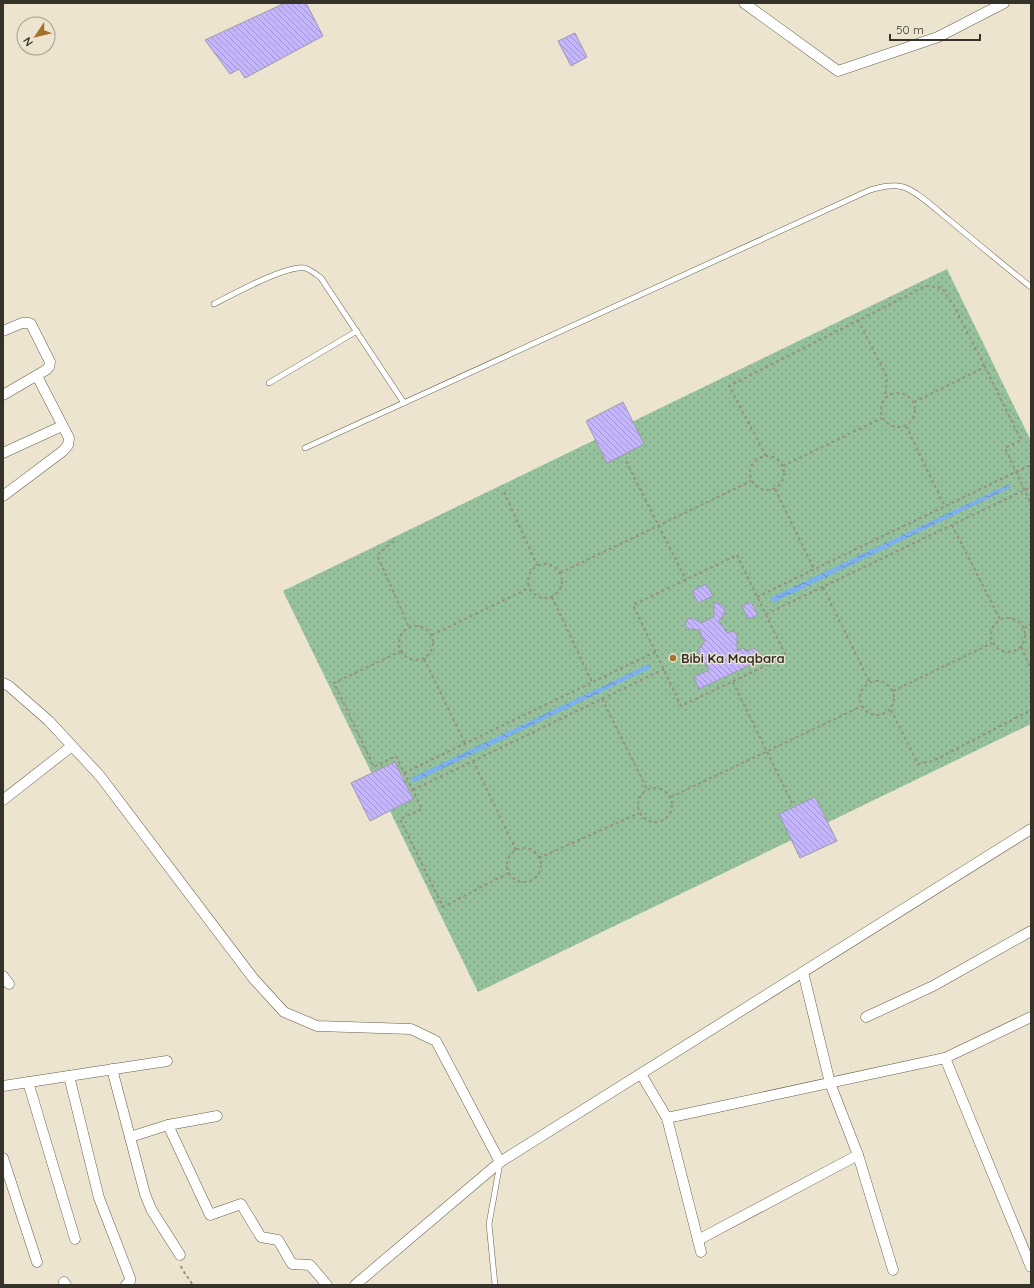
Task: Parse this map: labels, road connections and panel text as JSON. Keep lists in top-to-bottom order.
{
  "places": ["Bibi Ka Maqbara"],
  "scale_bar": "50 m",
  "north": "bottom left"
}
